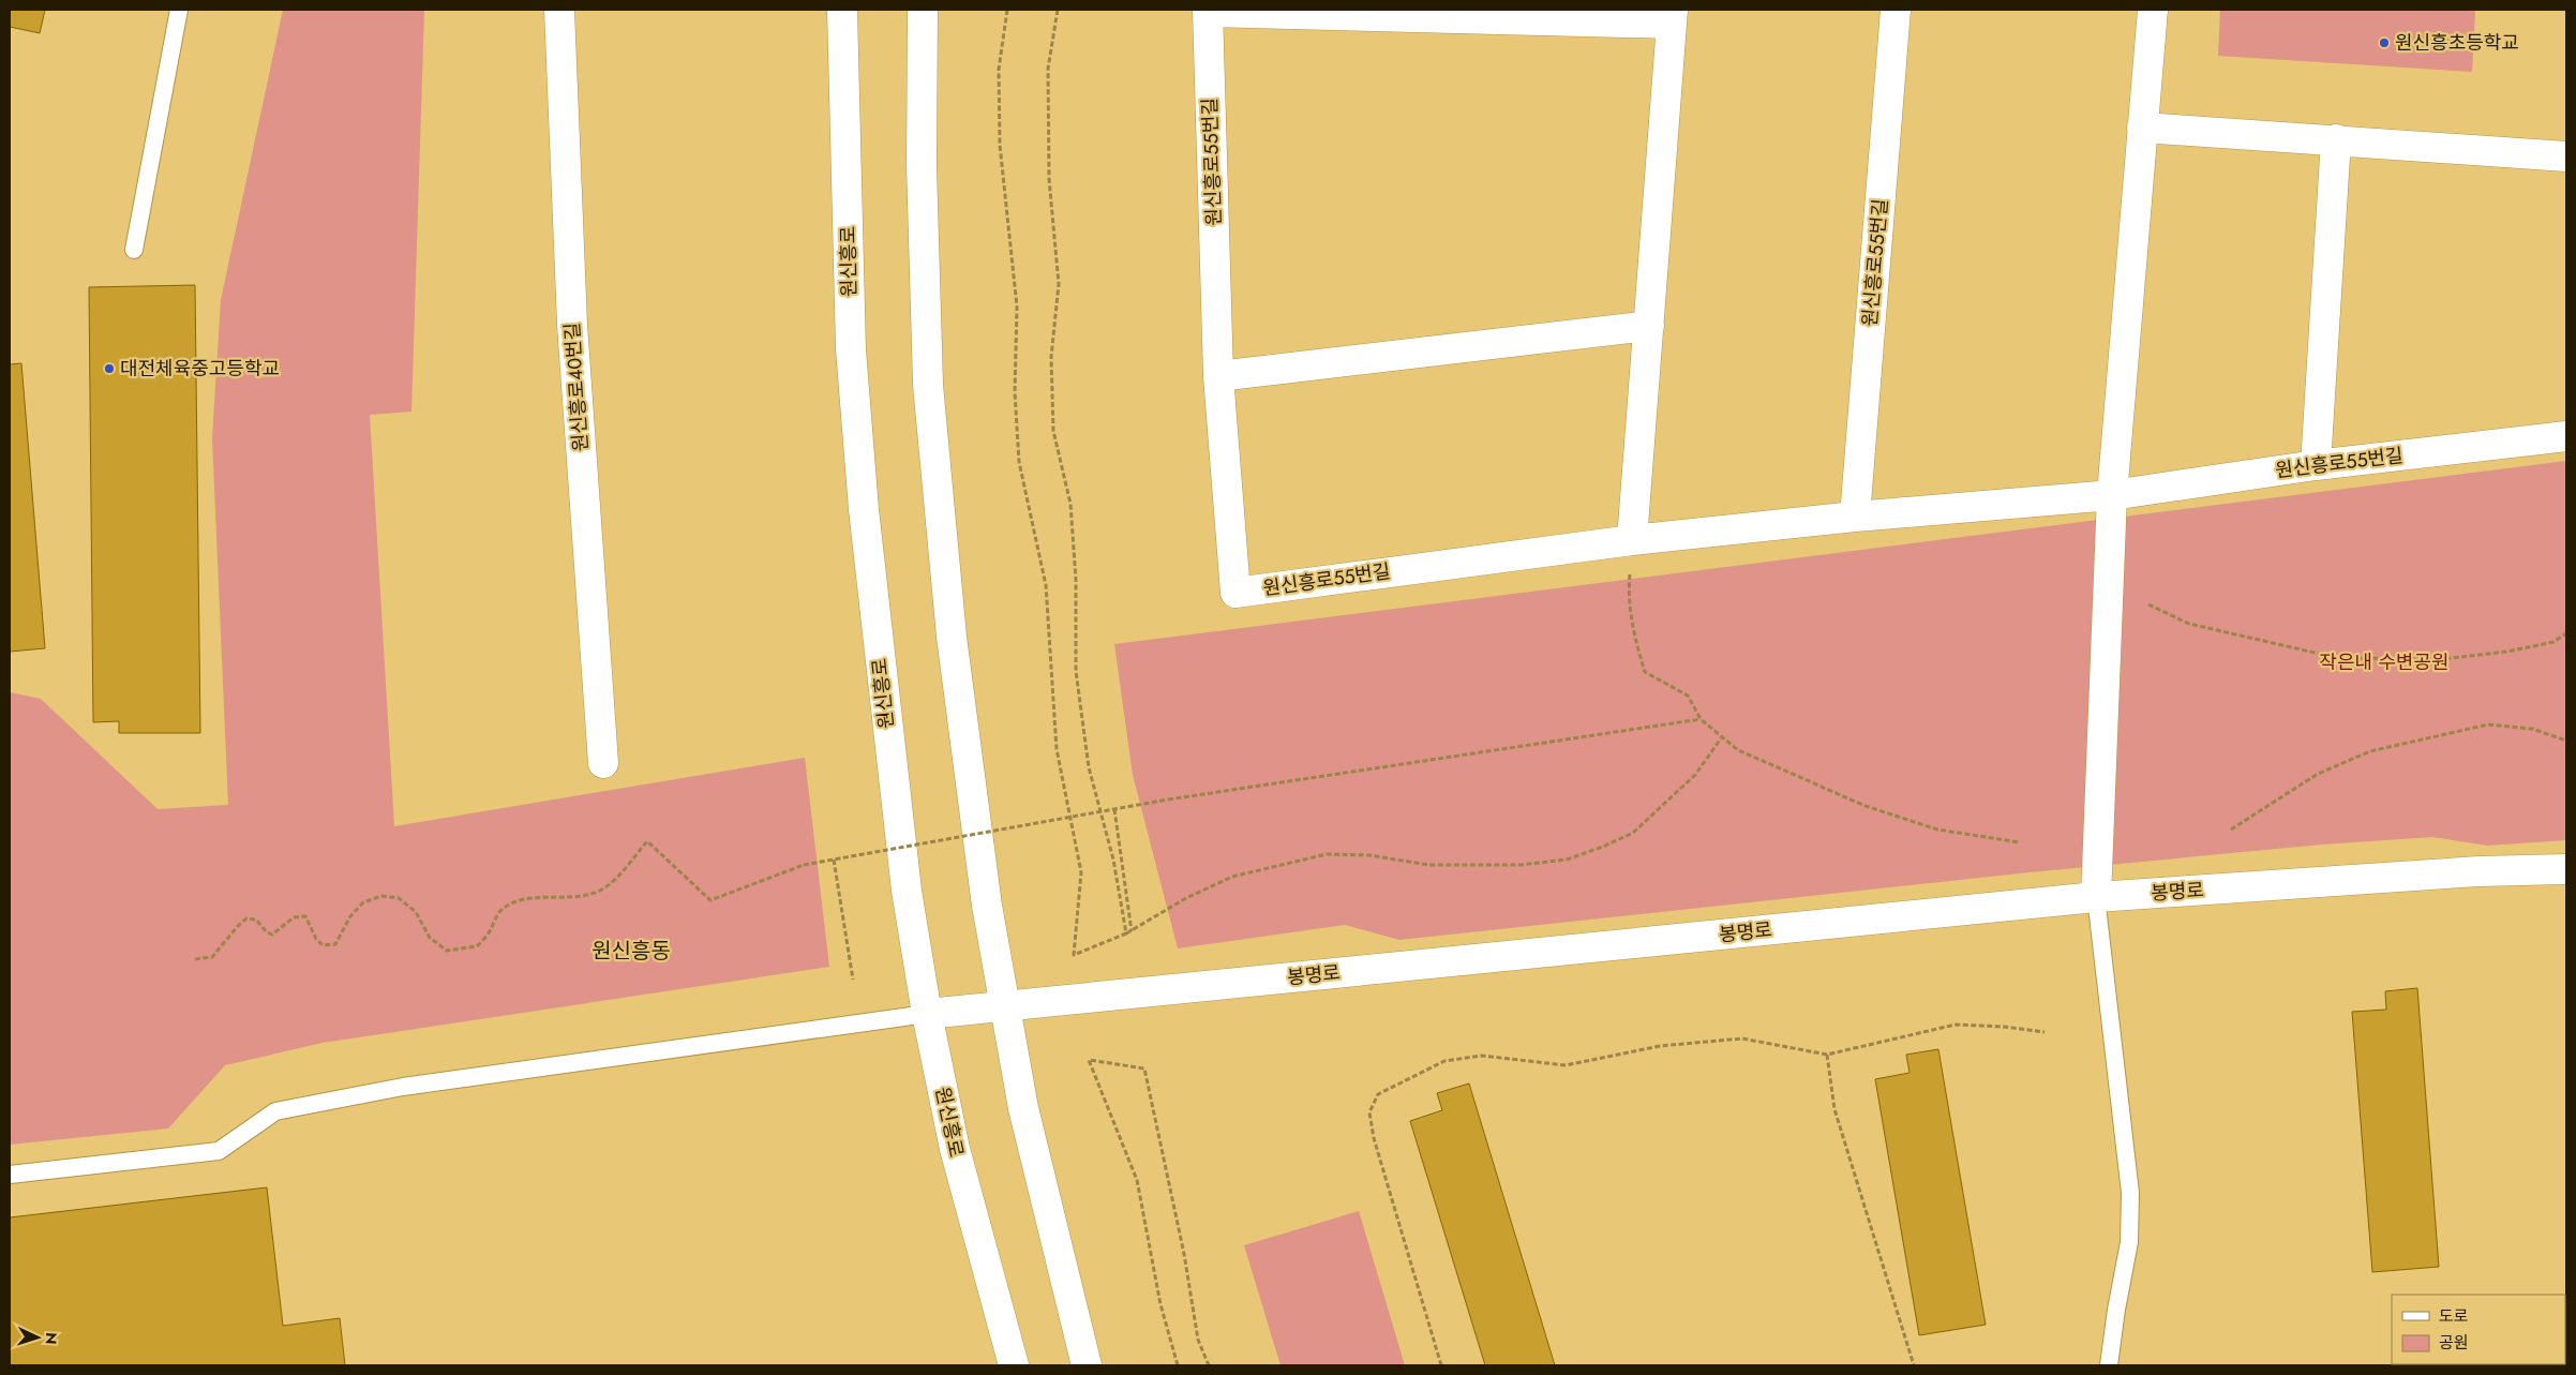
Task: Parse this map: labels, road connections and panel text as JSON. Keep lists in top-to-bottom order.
{
  "streets": {
    "street": [
      "원신흥로55번길",
      "원신흥로",
      "원신흥로40번길",
      "봉명로"
    ]
  },
  "crossings": [
    ["원신흥로", "봉명로"]
  ],
  "districts": ["원신흥동"],
  "parks": ["작은내 수변공원"],
  "places": ["원신흥초등학교", "대전체육중고등학교"],
  "legend": ["도로", "공원"],
  "north": "right"
}
